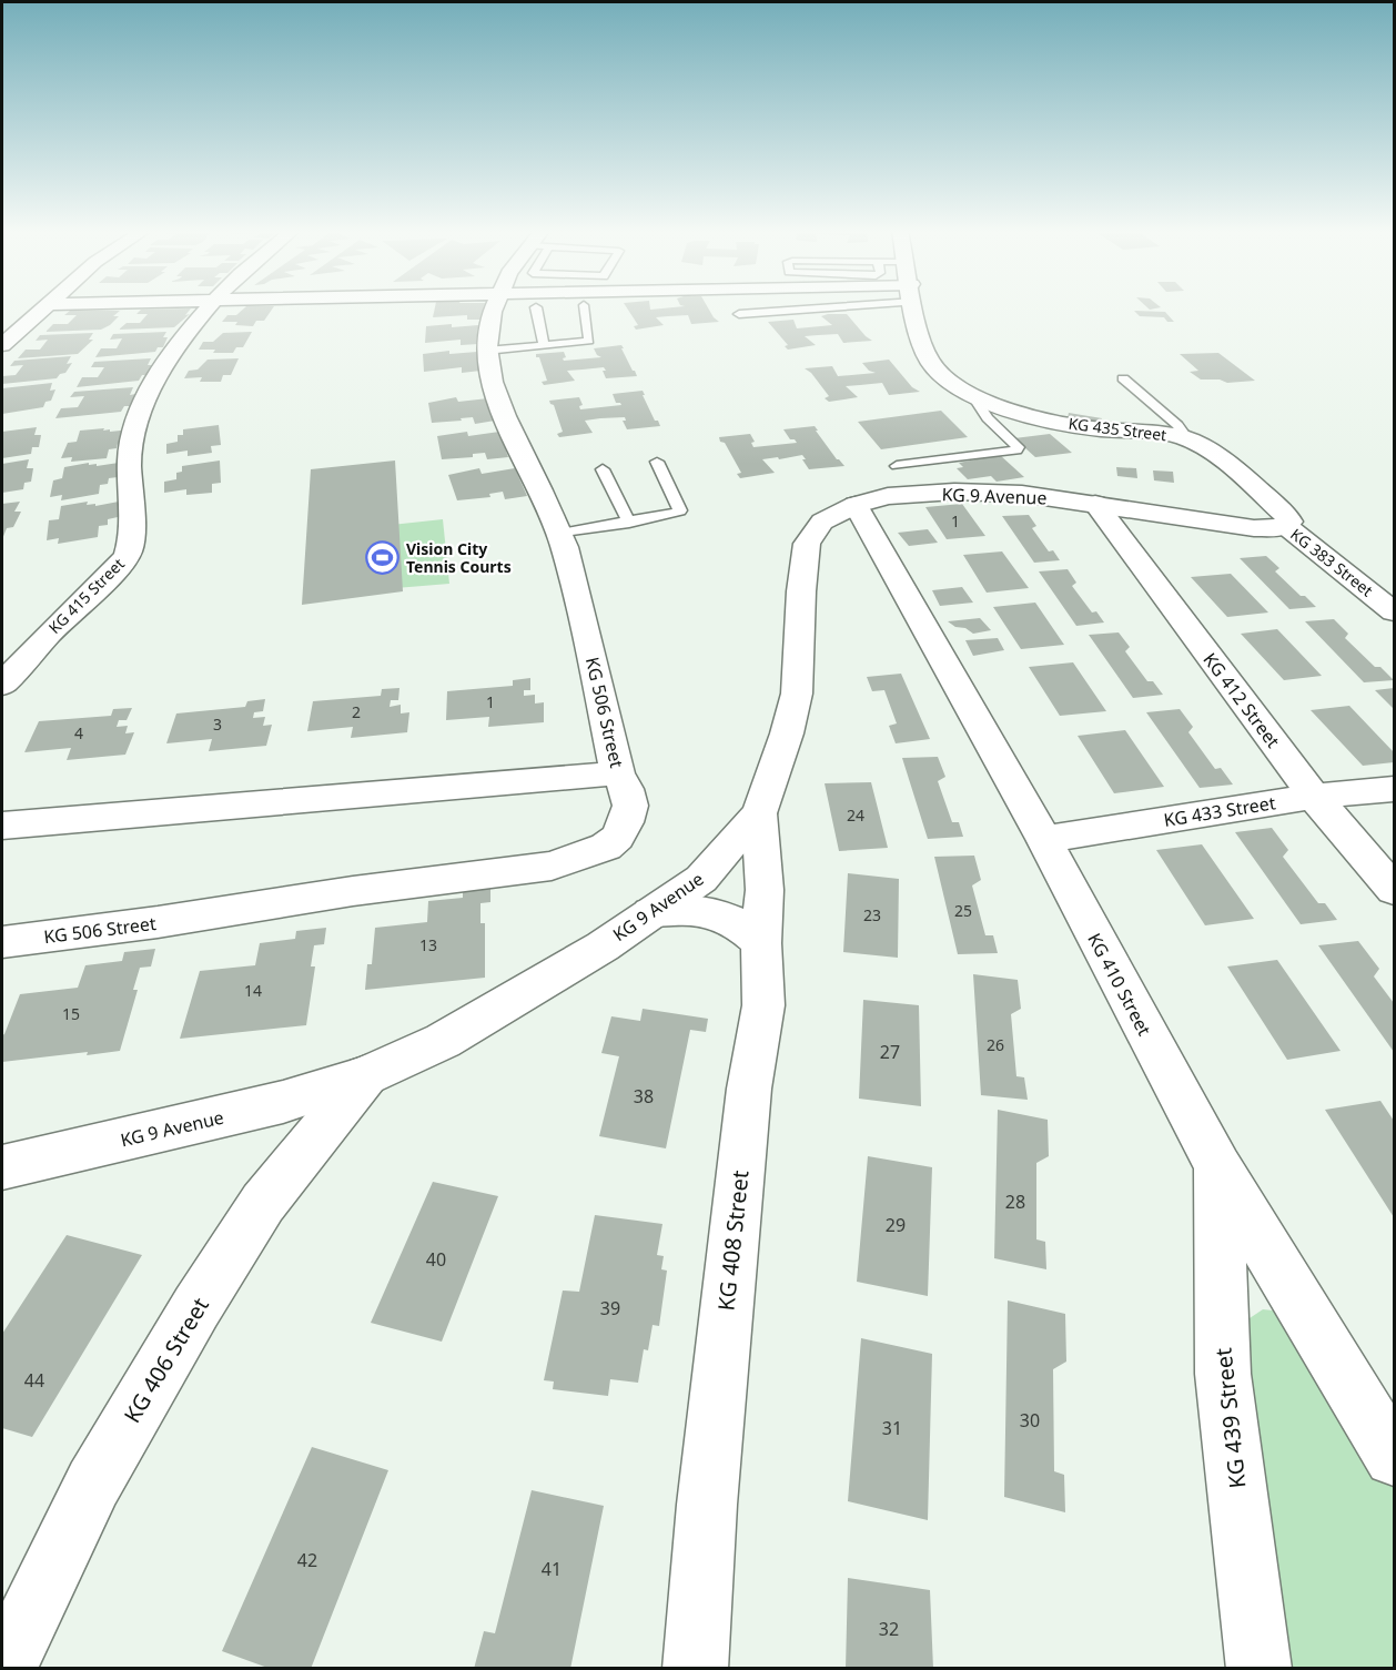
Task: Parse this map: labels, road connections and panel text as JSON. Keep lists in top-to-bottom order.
{
  "streets": {
    "street": [
      "KG 435 Street",
      "KG 9 Avenue",
      "KG 383 Street",
      "KG 415 Street",
      "KG 412 Street",
      "KG 506 Street",
      "KG 433 Street",
      "KG 410 Street",
      "KG 408 Street",
      "KG 406 Street",
      "KG 439 Street"
    ]
  },
  "crossings": [
    ["KG 435 Street", "KG 383 Street"],
    ["KG 9 Avenue", "KG 383 Street"],
    ["KG 9 Avenue", "KG 412 Street"],
    ["KG 9 Avenue", "KG 410 Street"],
    ["KG 9 Avenue", "KG 408 Street"],
    ["KG 9 Avenue", "KG 406 Street"],
    ["KG 412 Street", "KG 433 Street"],
    ["KG 433 Street", "KG 410 Street"],
    ["KG 410 Street", "KG 439 Street"]
  ],
  "places": {
    "sports": ["Vision City Tennis Courts"]
  },
  "house_numbers": [
    "1",
    "1",
    "2",
    "3",
    "4",
    "24",
    "25",
    "23",
    "13",
    "14",
    "15",
    "26",
    "27",
    "38",
    "28",
    "29",
    "40",
    "39",
    "44",
    "30",
    "31",
    "42",
    "41",
    "32"
  ]
}
